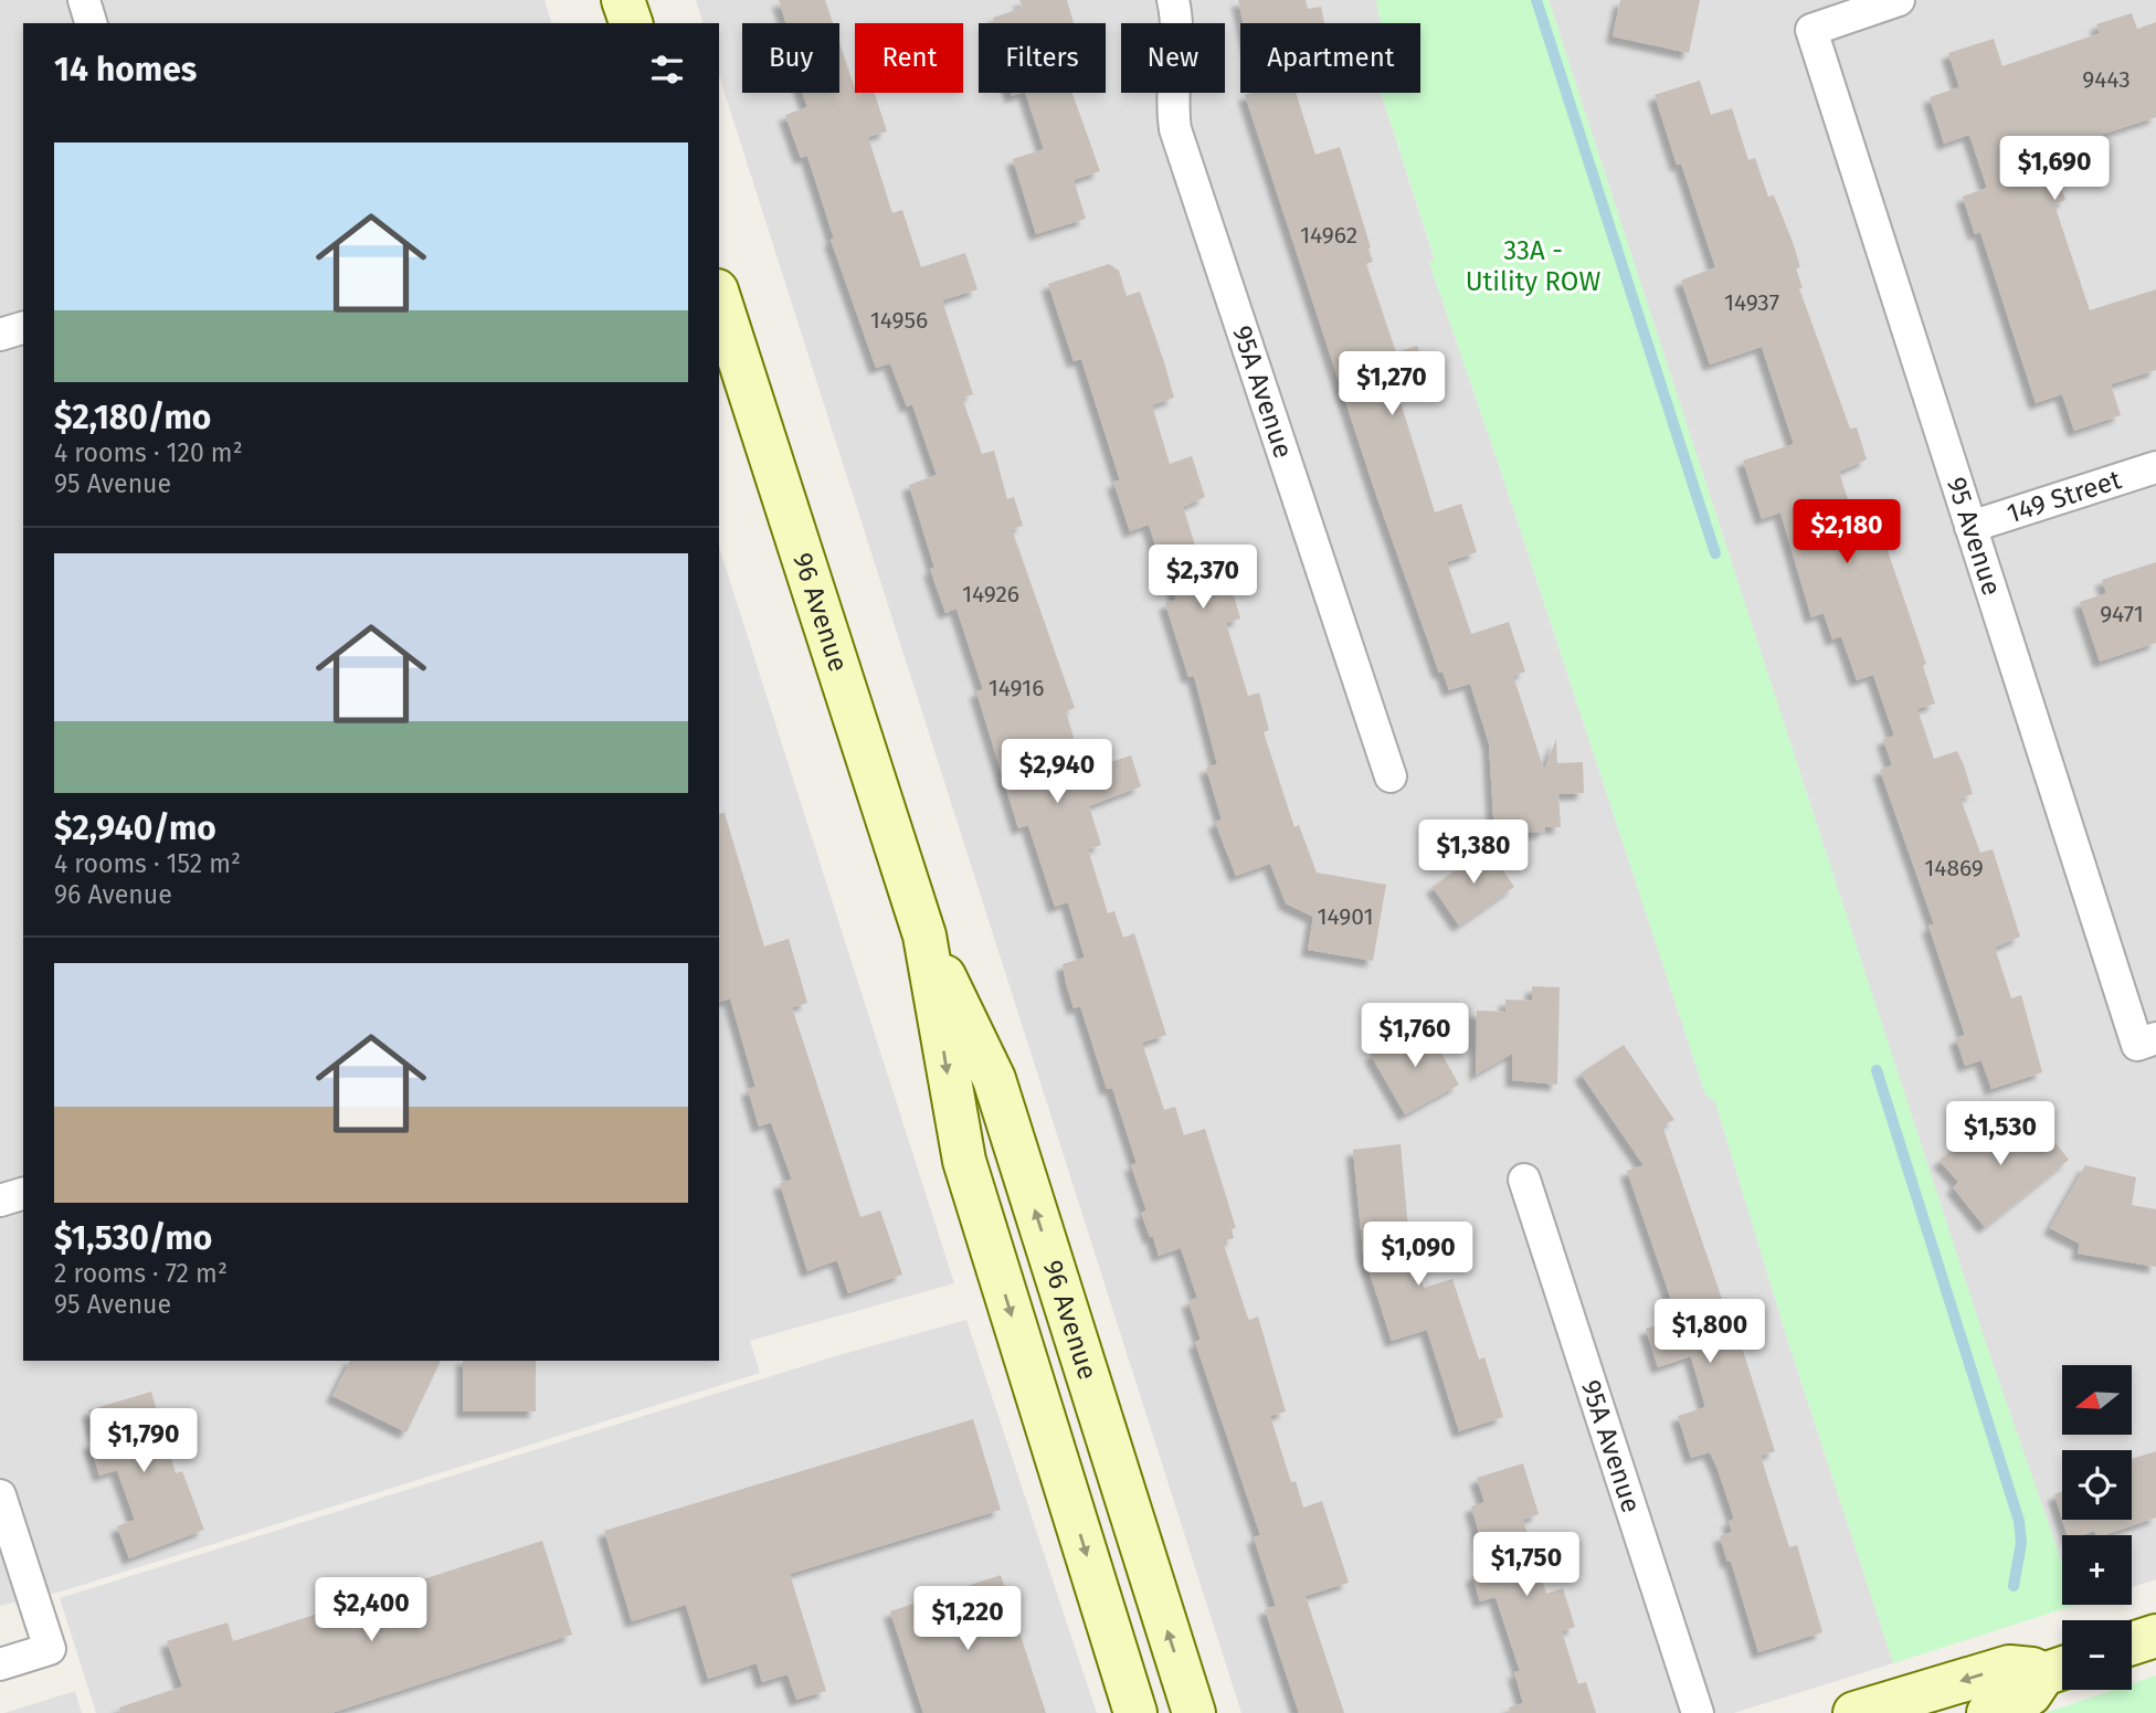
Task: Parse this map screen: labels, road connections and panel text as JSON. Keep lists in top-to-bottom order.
{
  "streets": {
    "main road": ["96 Avenue"],
    "street": ["95A Avenue", "149 Street", "95 Avenue"]
  },
  "crossings": [
    ["149 Street", "95 Avenue"]
  ],
  "parks": ["33A - Utility ROW"],
  "house_numbers": [
    "9443",
    "14962",
    "14937",
    "14956",
    "14926",
    "9471",
    "14916",
    "14869",
    "14901"
  ],
  "north": "left",
  "page": {
    "chip": [
      "Buy",
      "Rent",
      "Filters",
      "New",
      "Apartment"
    ],
    "heading": "14 homes",
    "list": [
      {
        "name": "$2,180/mo",
        "note": "4 rooms · 120 m² · 95 Avenue"
      },
      {
        "name": "$2,940/mo",
        "note": "4 rooms · 152 m² · 96 Avenue"
      },
      {
        "name": "$1,530/mo",
        "note": "2 rooms · 72 m² · 95 Avenue"
      }
    ],
    "price": [
      "$1,690",
      "$1,270",
      "$2,180",
      "$2,370",
      "$2,940",
      "$1,380",
      "$1,760",
      "$1,530",
      "$1,090",
      "$1,800",
      "$1,790",
      "$1,750",
      "$2,400",
      "$1,220"
    ],
    "map_buttons": ["+", "−"]
  }
}
